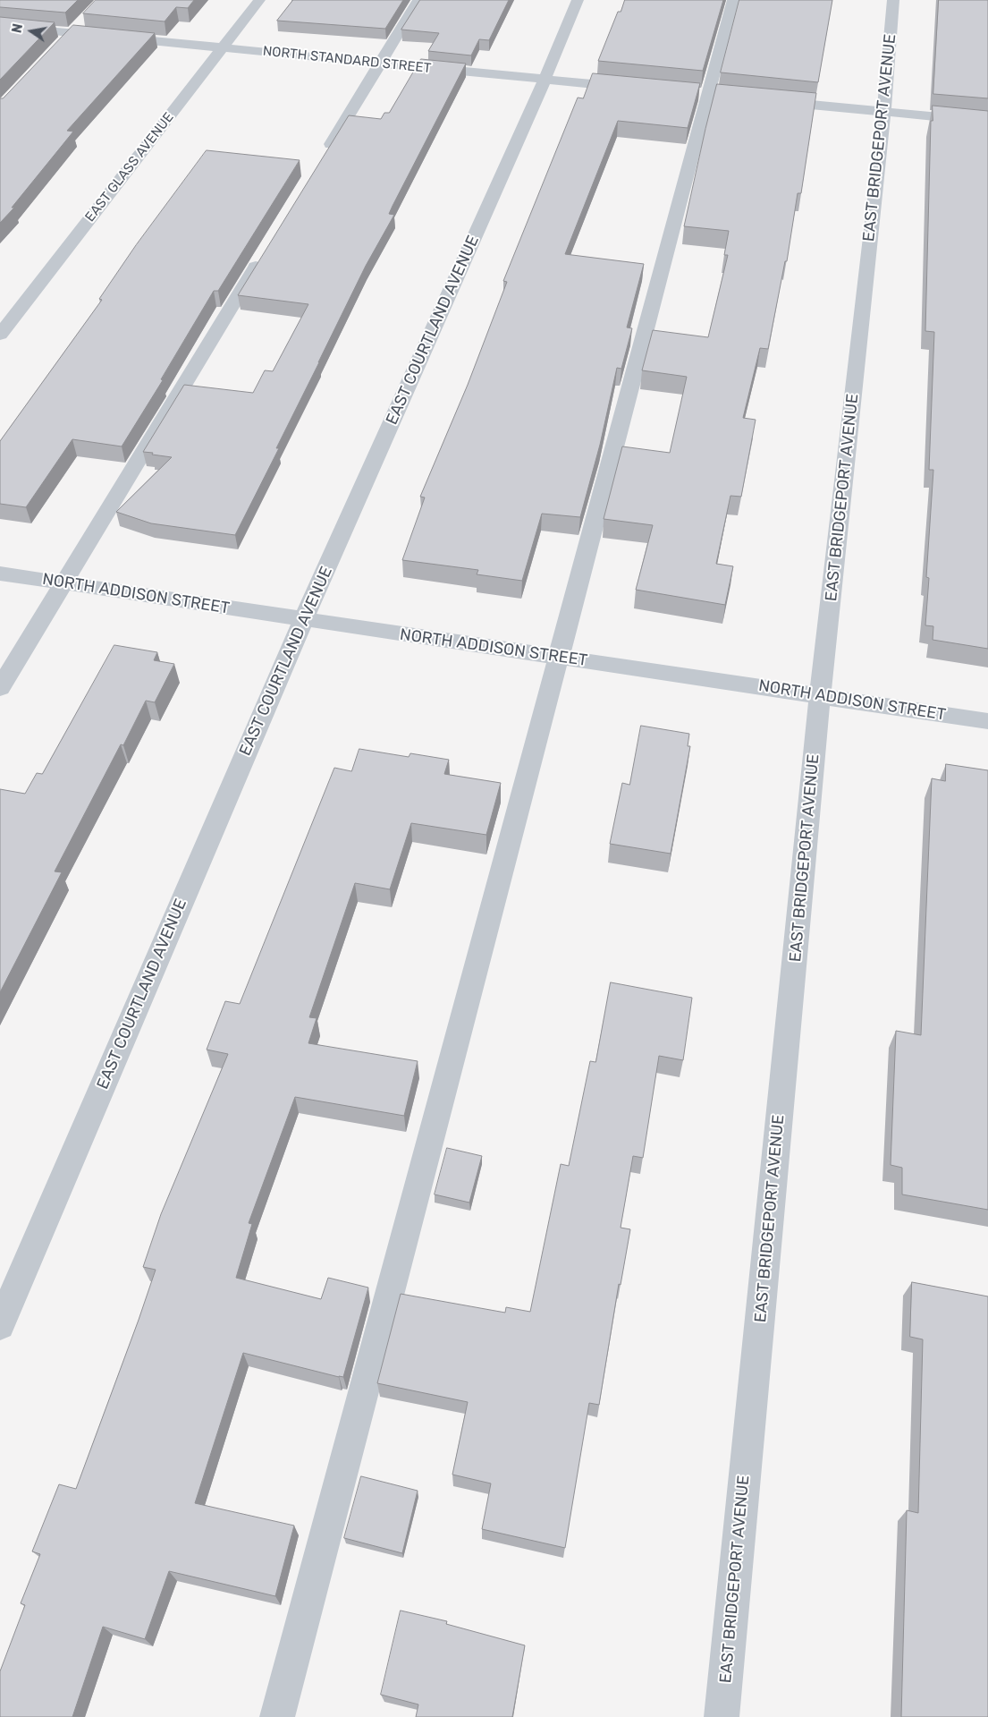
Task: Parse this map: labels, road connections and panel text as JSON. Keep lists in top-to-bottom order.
{
  "streets": {
    "street": [
      "NORTH STANDARD STREET",
      "EAST BRIDGEPORT AVENUE",
      "EAST GLASS AVENUE",
      "EAST COURTLAND AVENUE",
      "NORTH ADDISON STREET"
    ]
  },
  "crossings": [
    ["NORTH STANDARD STREET", "EAST GLASS AVENUE"],
    ["NORTH STANDARD STREET", "EAST COURTLAND AVENUE"],
    ["EAST BRIDGEPORT AVENUE", "NORTH ADDISON STREET"],
    ["EAST COURTLAND AVENUE", "NORTH ADDISON STREET"]
  ],
  "north": "left"
}
